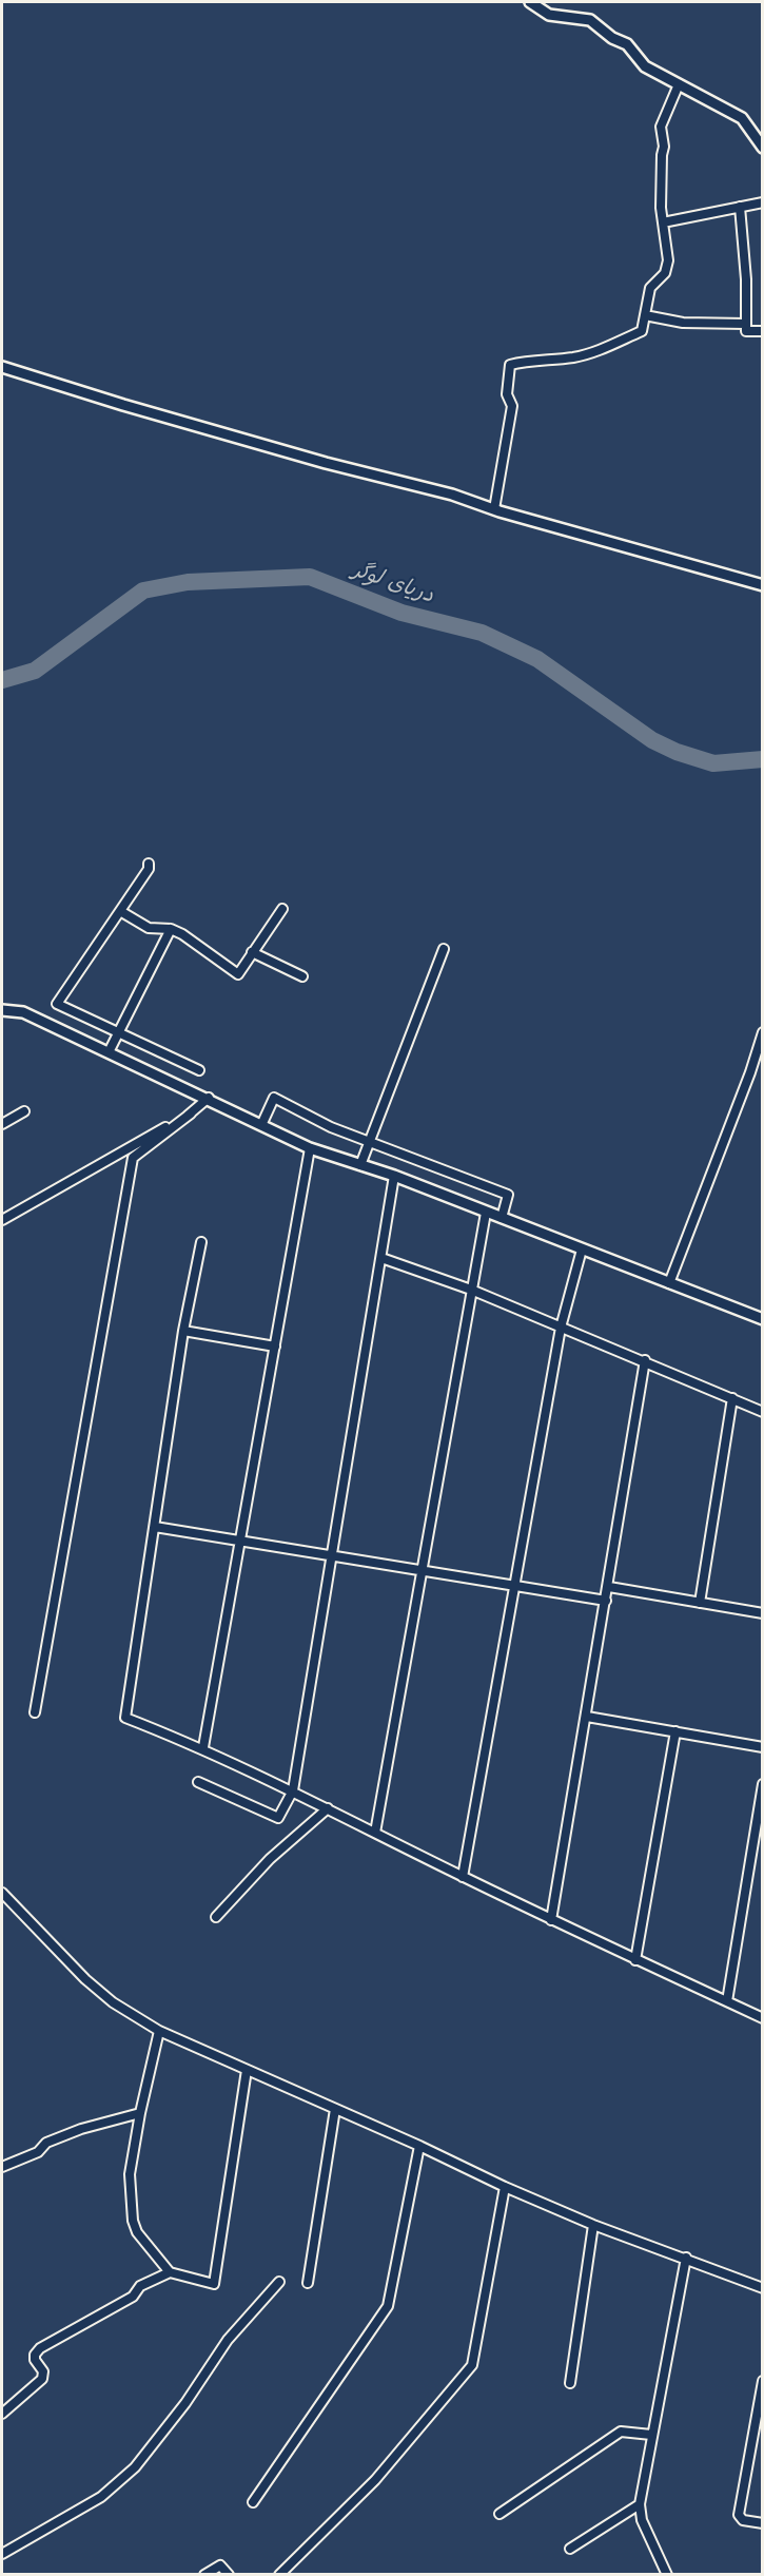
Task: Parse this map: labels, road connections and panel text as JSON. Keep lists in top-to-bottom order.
{
  "water": ["دریای لوگر"]
}
